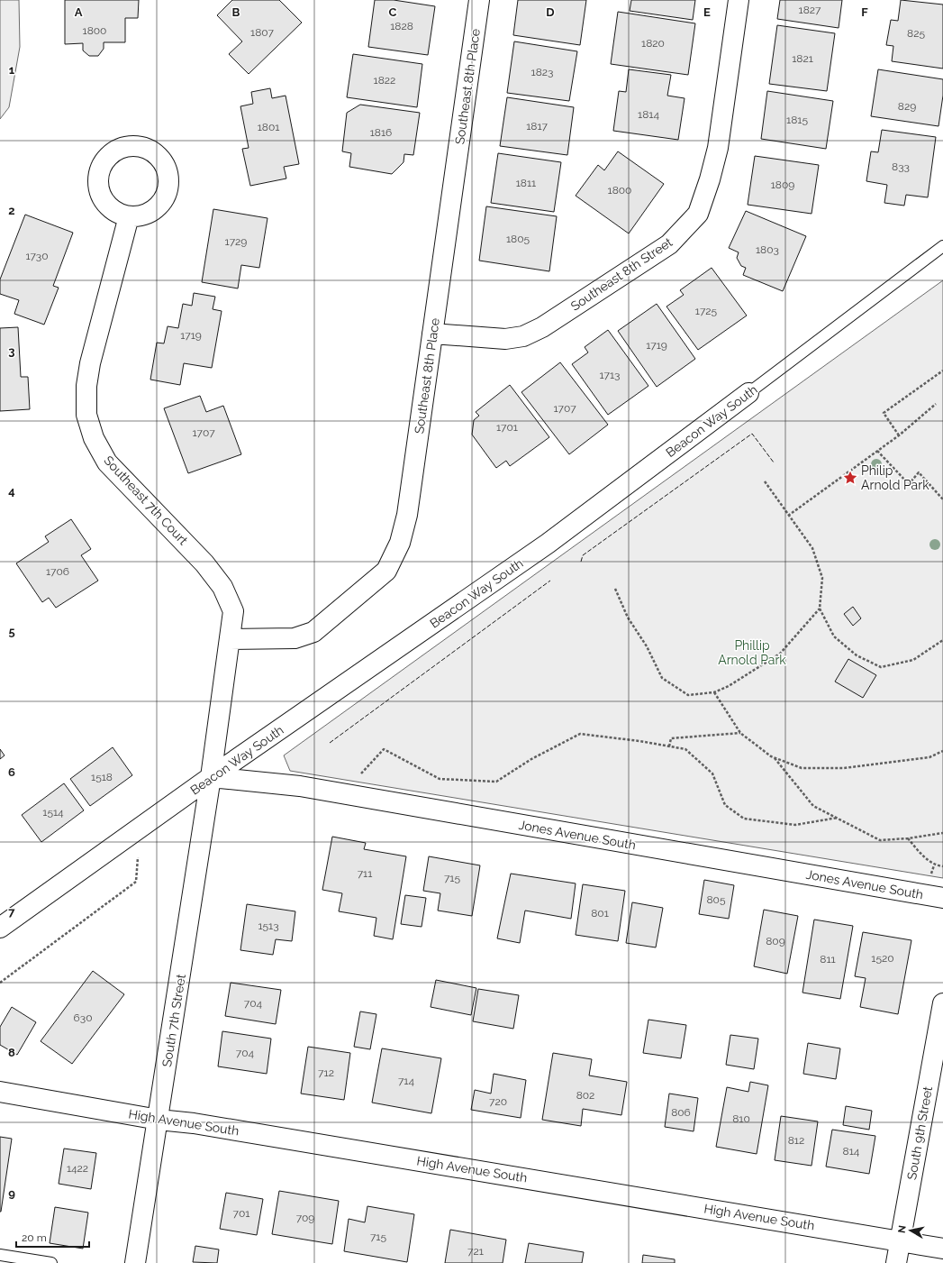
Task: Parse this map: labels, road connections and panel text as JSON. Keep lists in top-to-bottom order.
{
  "streets": {
    "street": [
      "Southeast 8th Place",
      "Southeast 8th Street",
      "Beacon Way South",
      "Southeast 7th Court",
      "Jones Avenue South",
      "South 7th Street",
      "High Avenue South",
      "South 9th Street"
    ]
  },
  "crossings": [
    ["Southeast 8th Place", "Southeast 8th Street"],
    ["Southeast 8th Place", "Southeast 7th Court"],
    ["Beacon Way South", "Southeast 7th Court"],
    ["Beacon Way South", "Jones Avenue South"],
    ["Beacon Way South", "South 7th Street"],
    ["Southeast 7th Court", "Jones Avenue South"],
    ["Southeast 7th Court", "South 7th Street"],
    ["Jones Avenue South", "South 7th Street"],
    ["South 7th Street", "High Avenue South"],
    ["High Avenue South", "South 9th Street"]
  ],
  "parks": ["Phillip Arnold Park"],
  "places": {
    "place": ["Philip Arnold Park"]
  },
  "house_numbers": [
    "1827",
    "1828",
    "1800",
    "1807",
    "825",
    "1820",
    "1821",
    "1823",
    "1822",
    "829",
    "1814",
    "1815",
    "1817",
    "1801",
    "1816",
    "833",
    "1811",
    "1809",
    "1800",
    "1805",
    "1729",
    "1803",
    "1730",
    "1725",
    "1719",
    "1719",
    "1713",
    "1707",
    "1701",
    "1707",
    "1706",
    "1518",
    "1514",
    "711",
    "715",
    "805",
    "801",
    "1513",
    "809",
    "1520",
    "811",
    "704",
    "630",
    "704",
    "712",
    "714",
    "802",
    "720",
    "806",
    "810",
    "812",
    "814",
    "1422",
    "701",
    "709",
    "715",
    "721"
  ],
  "scale_bar": "20 m",
  "north": "left",
  "grid": {
    "columns": [
      "A",
      "B",
      "C",
      "D",
      "E",
      "F"
    ],
    "rows": [
      "1",
      "2",
      "3",
      "4",
      "5",
      "6",
      "7",
      "8",
      "9"
    ]
  }
}
